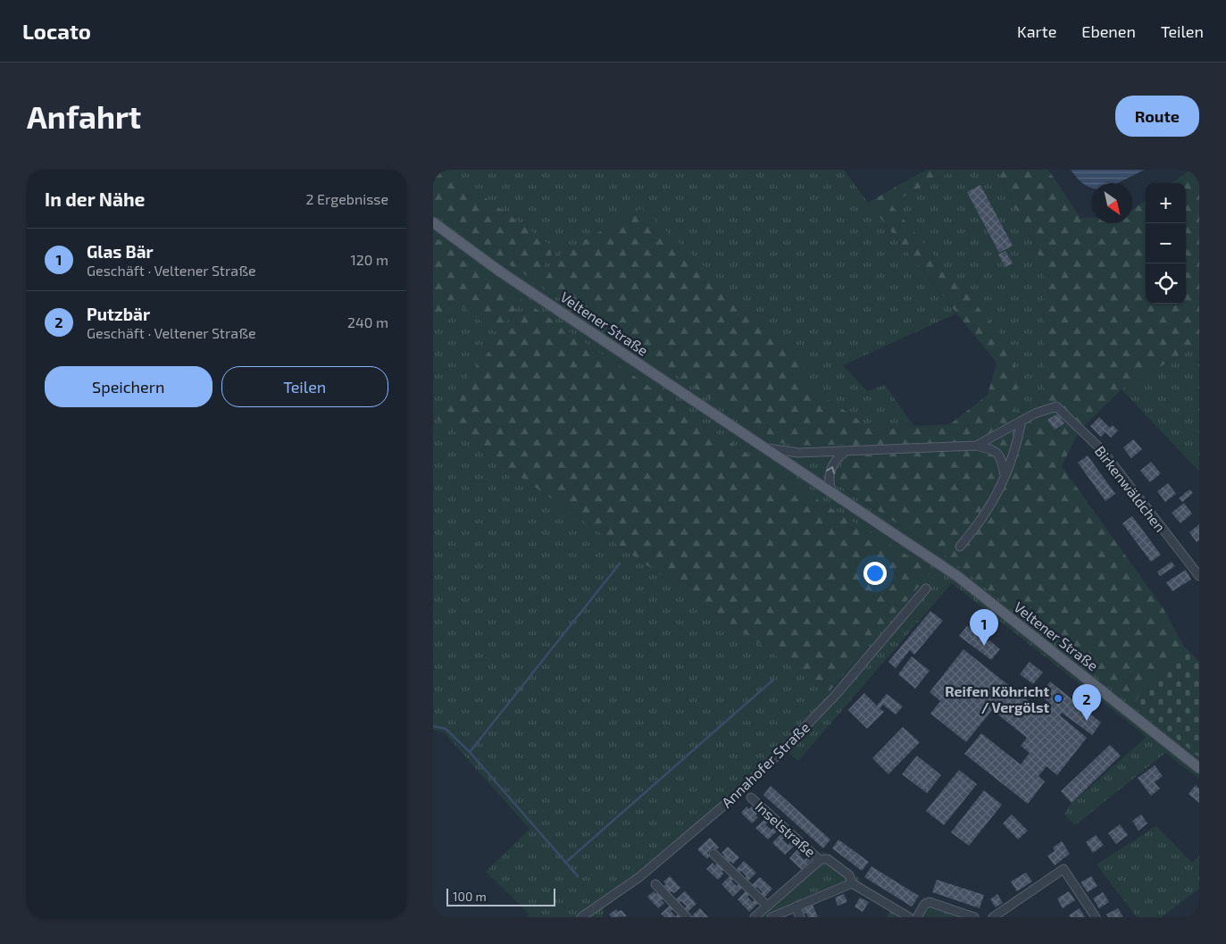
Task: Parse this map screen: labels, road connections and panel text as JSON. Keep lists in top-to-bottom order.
{
  "streets": {
    "main road": ["Veltener Straße"],
    "street": ["Birkenwäldchen", "Annahofer Straße", "Inselstraße"]
  },
  "places": ["Reifen Köhricht / Vergölst"],
  "scale_bar": "100 m",
  "north": "bottom right",
  "page": {
    "header": "Locato",
    "nav": ["Karte", "Ebenen", "Teilen"],
    "buttons": [
      "Route",
      ["Speichern", "Teilen"]
    ],
    "title": "Anfahrt",
    "heading": ["In der Nähe", "2 Ergebnisse"],
    "map_buttons": ["+", "−"],
    "list": [
      {
        "mark": "1",
        "name": "Glas Bär",
        "note": "Geschäft · Veltener Straße",
        "value": "120 m"
      },
      {
        "mark": "2",
        "name": "Putzbär",
        "note": "Geschäft · Veltener Straße",
        "value": "240 m"
      }
    ],
    "pins": ["1", "2"],
    "scale": "100 m"
  }
}
